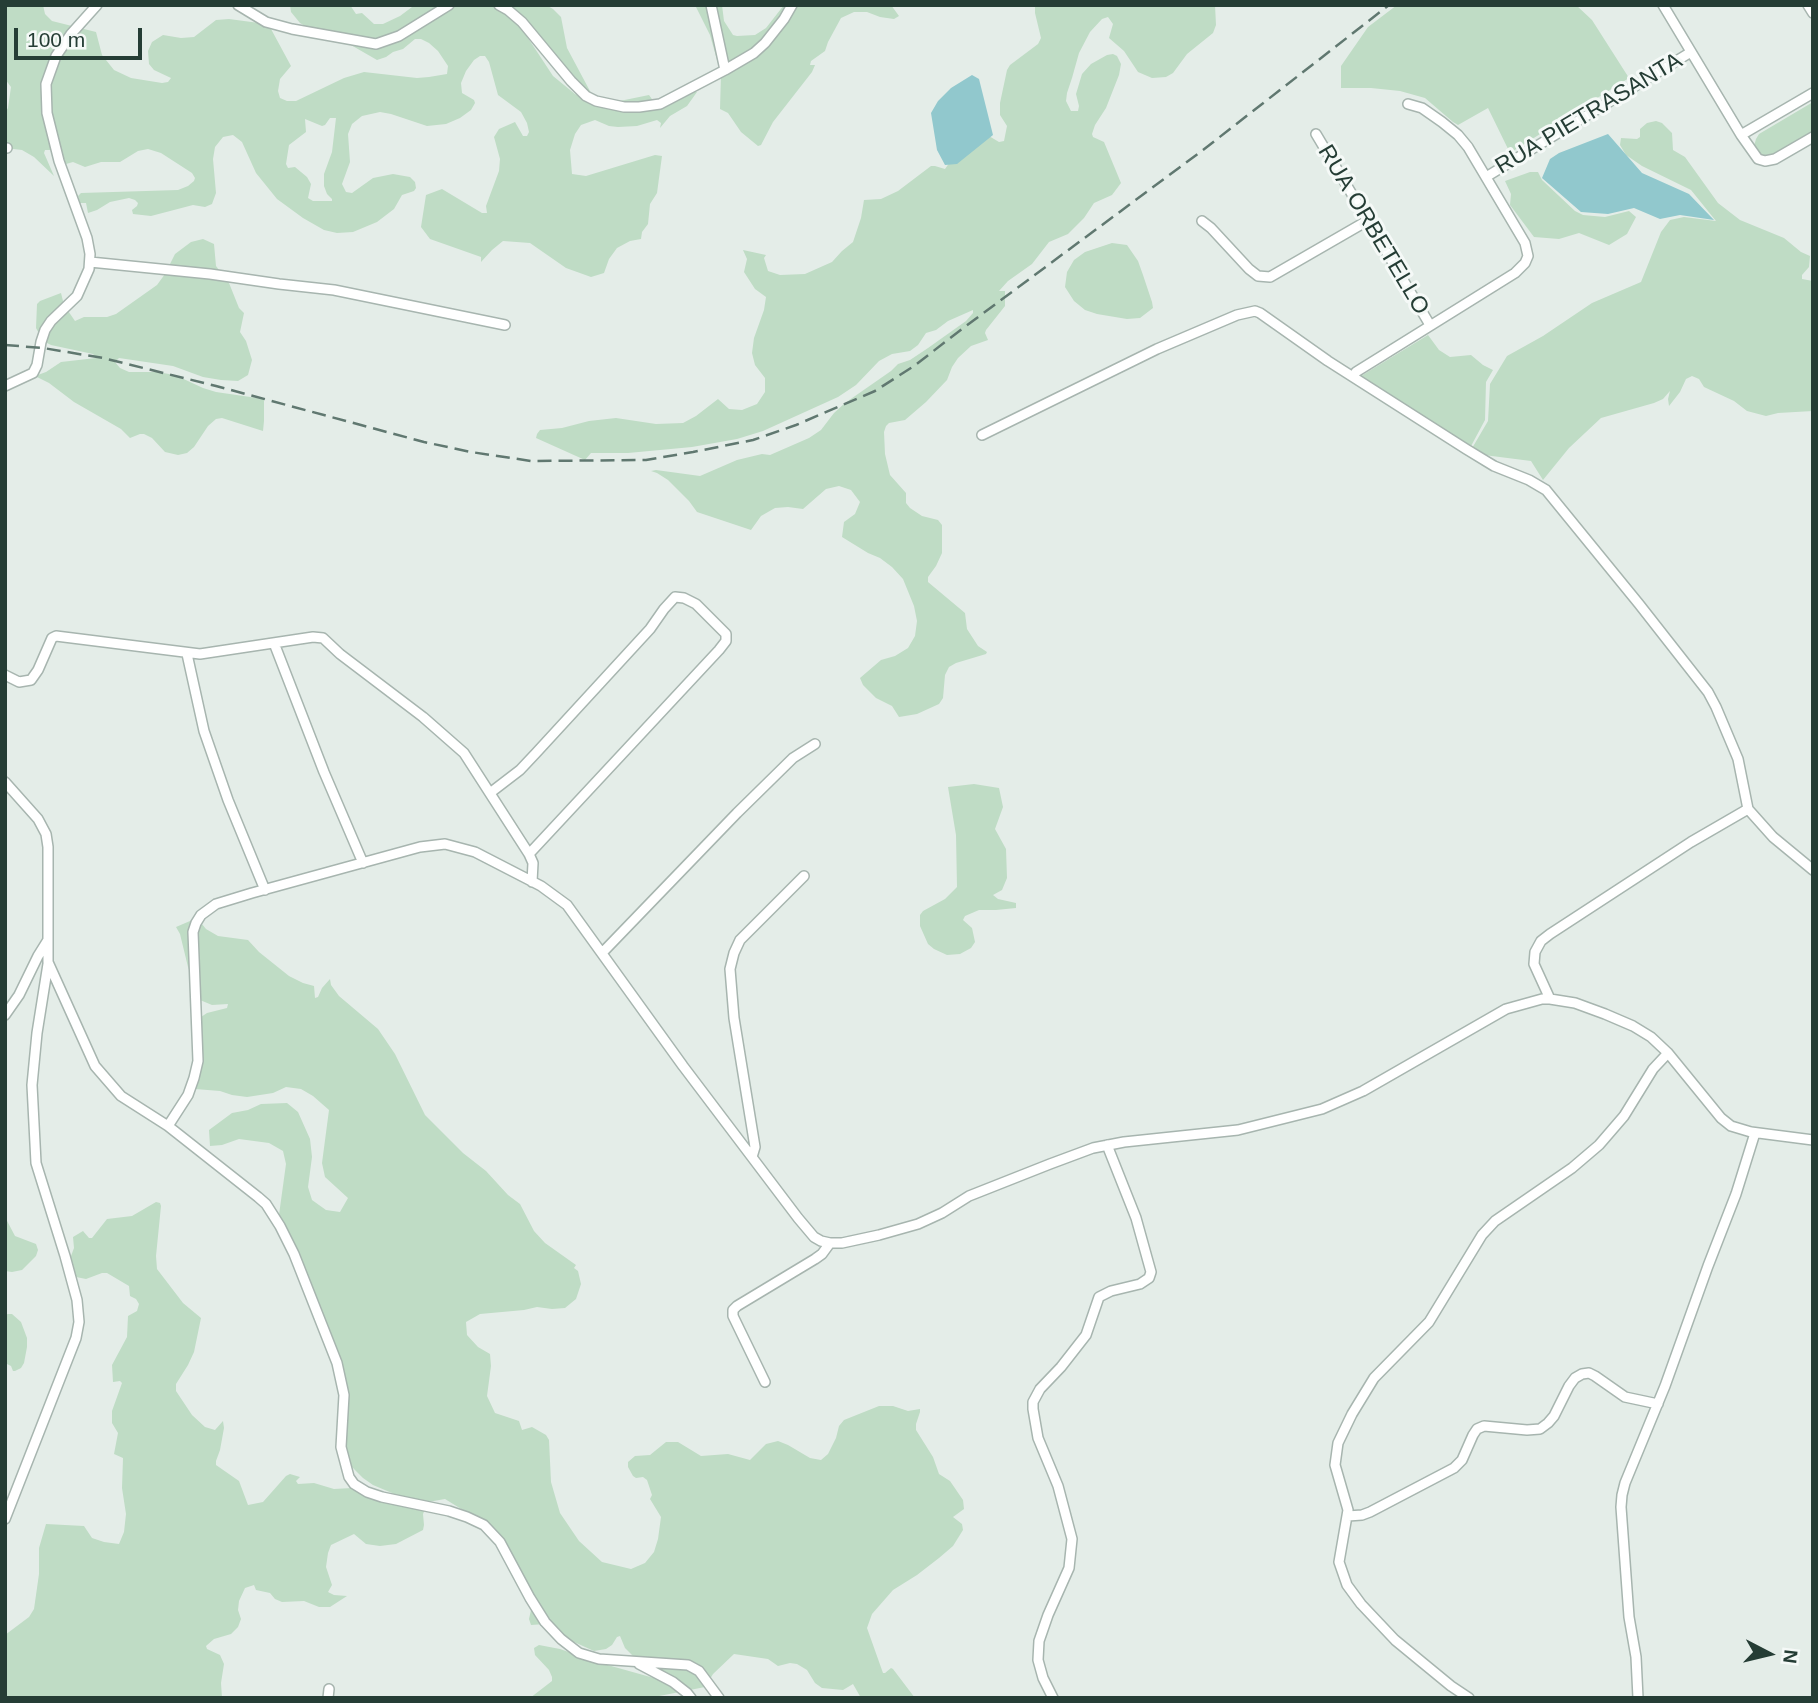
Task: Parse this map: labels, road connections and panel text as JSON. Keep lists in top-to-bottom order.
{
  "streets": {
    "street": ["RUA PIETRASANTA", "RUA ORBETELLO"]
  },
  "scale_bar": "100 m",
  "north": "right"
}
